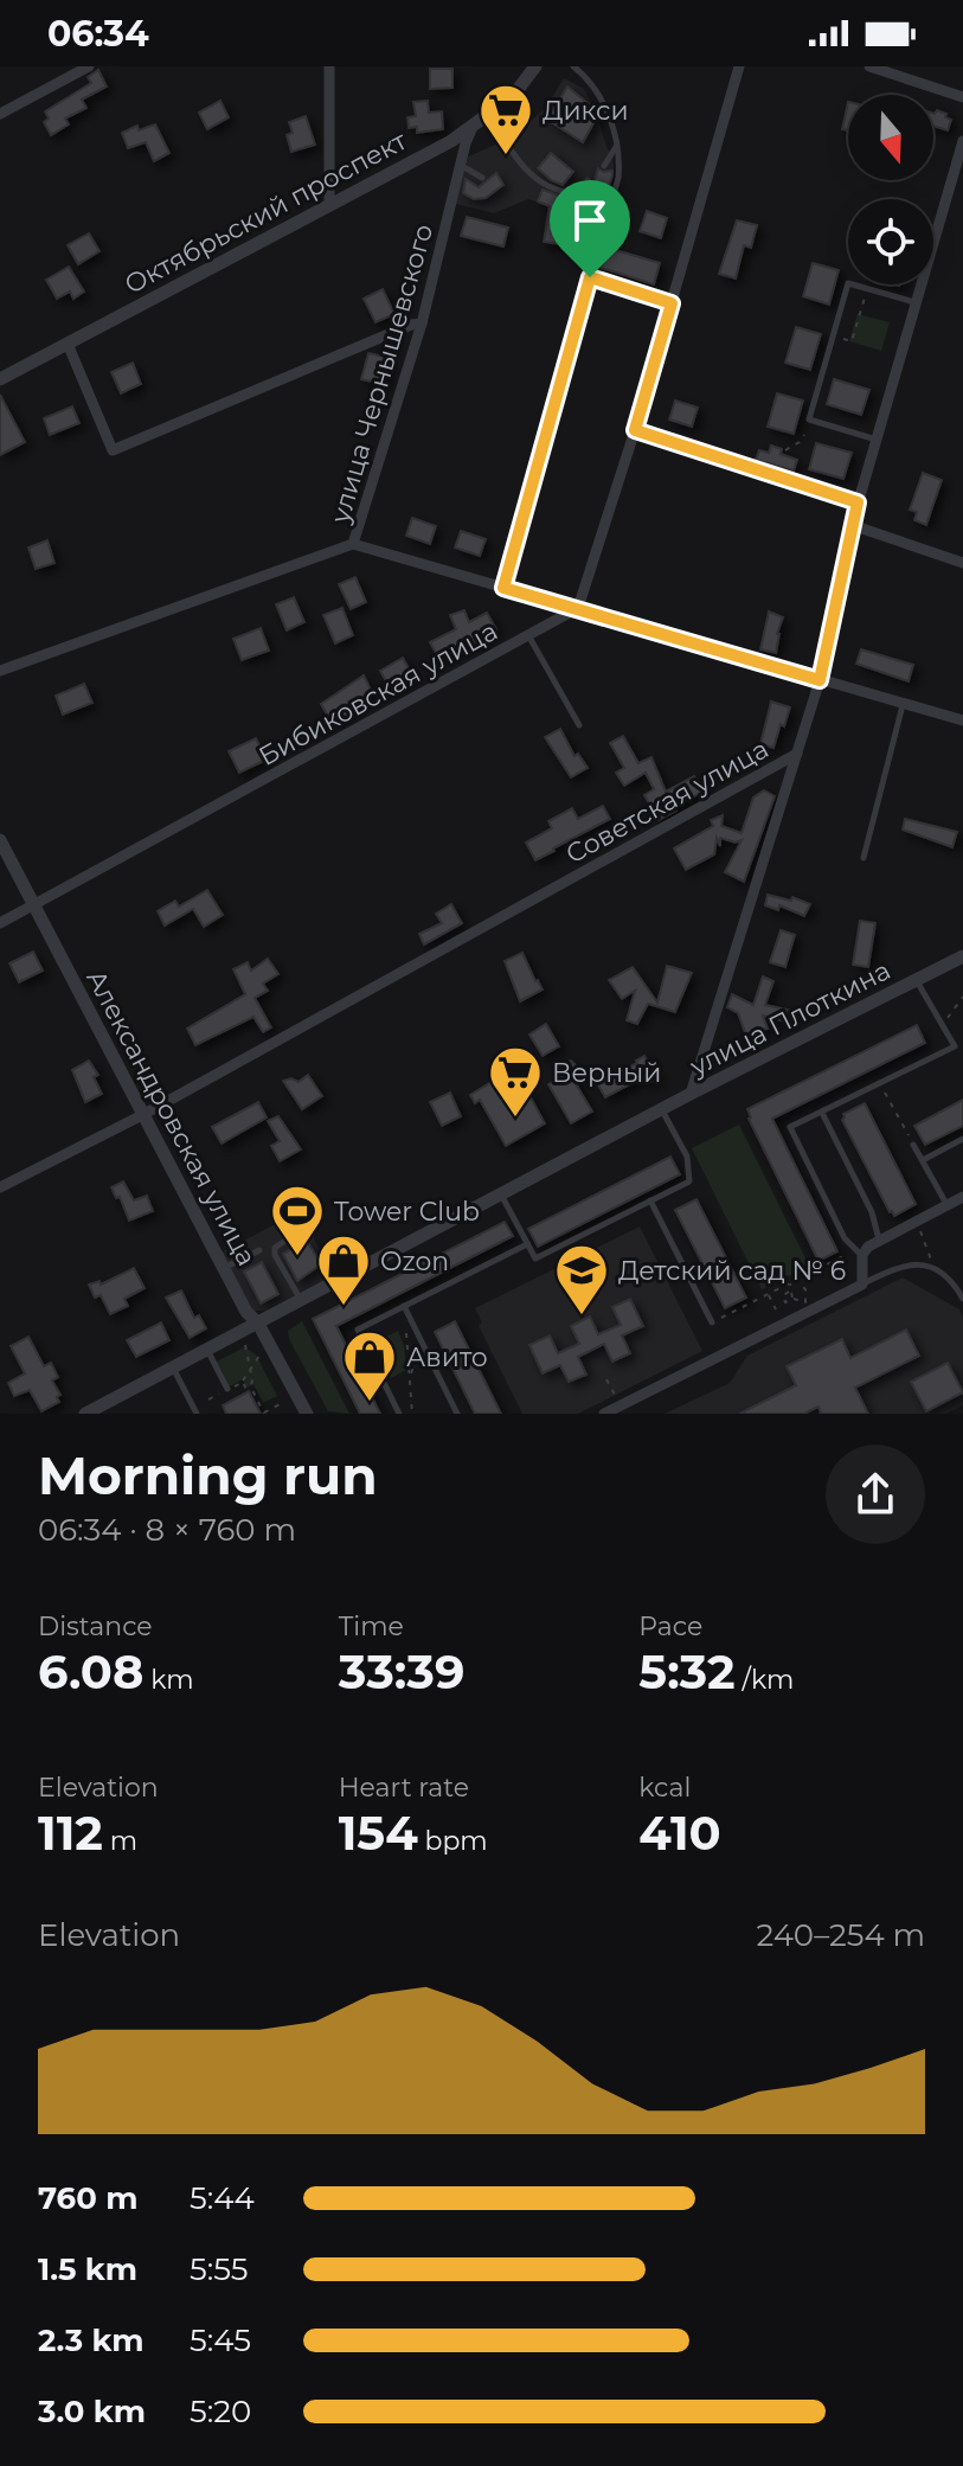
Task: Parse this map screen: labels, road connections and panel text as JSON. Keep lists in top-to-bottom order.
{
  "streets": {
    "street": [
      "Октябрьский проспект",
      "улица Чернышевского",
      "Бибиковская улица",
      "Советская улица",
      "улица Плоткина",
      "Александровская улица"
    ]
  },
  "crossings": [
    ["Октябрьский проспект", "улица Чернышевского"],
    ["Бибиковская улица", "Александровская улица"],
    ["Советская улица", "Александровская улица"],
    ["улица Плоткина", "Александровская улица"]
  ],
  "places": {
    "supermarket": ["Дикси", "Верный"],
    "sports": ["Tower Club"],
    "shop": ["Ozon", "Авито"],
    "school or university": ["Детский сад № 6"]
  },
  "north": "bottom",
  "page": {
    "status": "06:34",
    "heading": ["Morning run", "06:34 · 8 × 760 m"],
    "stats": [
      ["Distance", "6.08 km"],
      ["Time", "33:39"],
      ["Pace", "5:32 /km"],
      ["Elevation", "112 m"],
      ["Heart rate", "154 bpm"],
      ["kcal", "410"]
    ],
    "chart": ["Elevation", "240–254 m"],
    "list": [
      {
        "name": "760 m",
        "note": "5:44"
      },
      {
        "name": "1.5 km",
        "note": "5:55"
      },
      {
        "name": "2.3 km",
        "note": "5:45"
      },
      {
        "name": "3.0 km",
        "note": "5:20"
      }
    ]
  }
}
